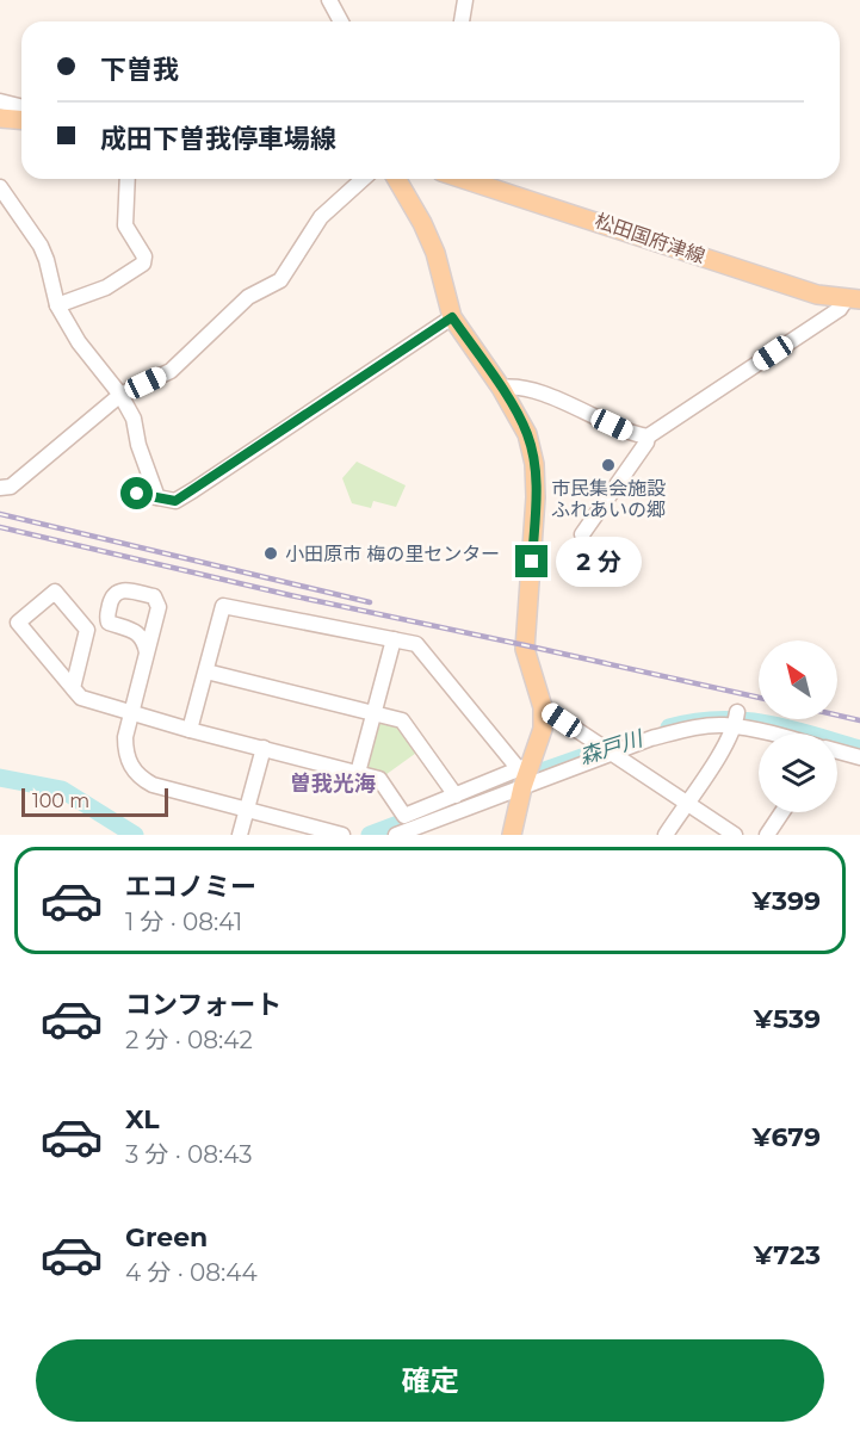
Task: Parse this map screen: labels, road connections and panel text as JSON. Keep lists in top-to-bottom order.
{
  "streets": {
    "main road": ["松田国府津線"]
  },
  "districts": ["曽我光海"],
  "water": ["森戸川"],
  "places": ["市民集会施設 ふれあいの郷", "小田原市 梅の里センター"],
  "scale_bar": "100 m",
  "north": "top left",
  "page": {
    "banner": ["下曽我", "成田下曽我停車場線"],
    "bubble": "2 分",
    "scale": "100 m",
    "list": [
      {
        "name": "エコノミー",
        "note": "1 分 · 08:41",
        "value": "¥399"
      },
      {
        "name": "コンフォート",
        "note": "2 分 · 08:42",
        "value": "¥539"
      },
      {
        "name": "XL",
        "note": "3 分 · 08:43",
        "value": "¥679"
      },
      {
        "name": "Green",
        "note": "4 分 · 08:44",
        "value": "¥723"
      }
    ],
    "buttons": "確定"
  }
}
